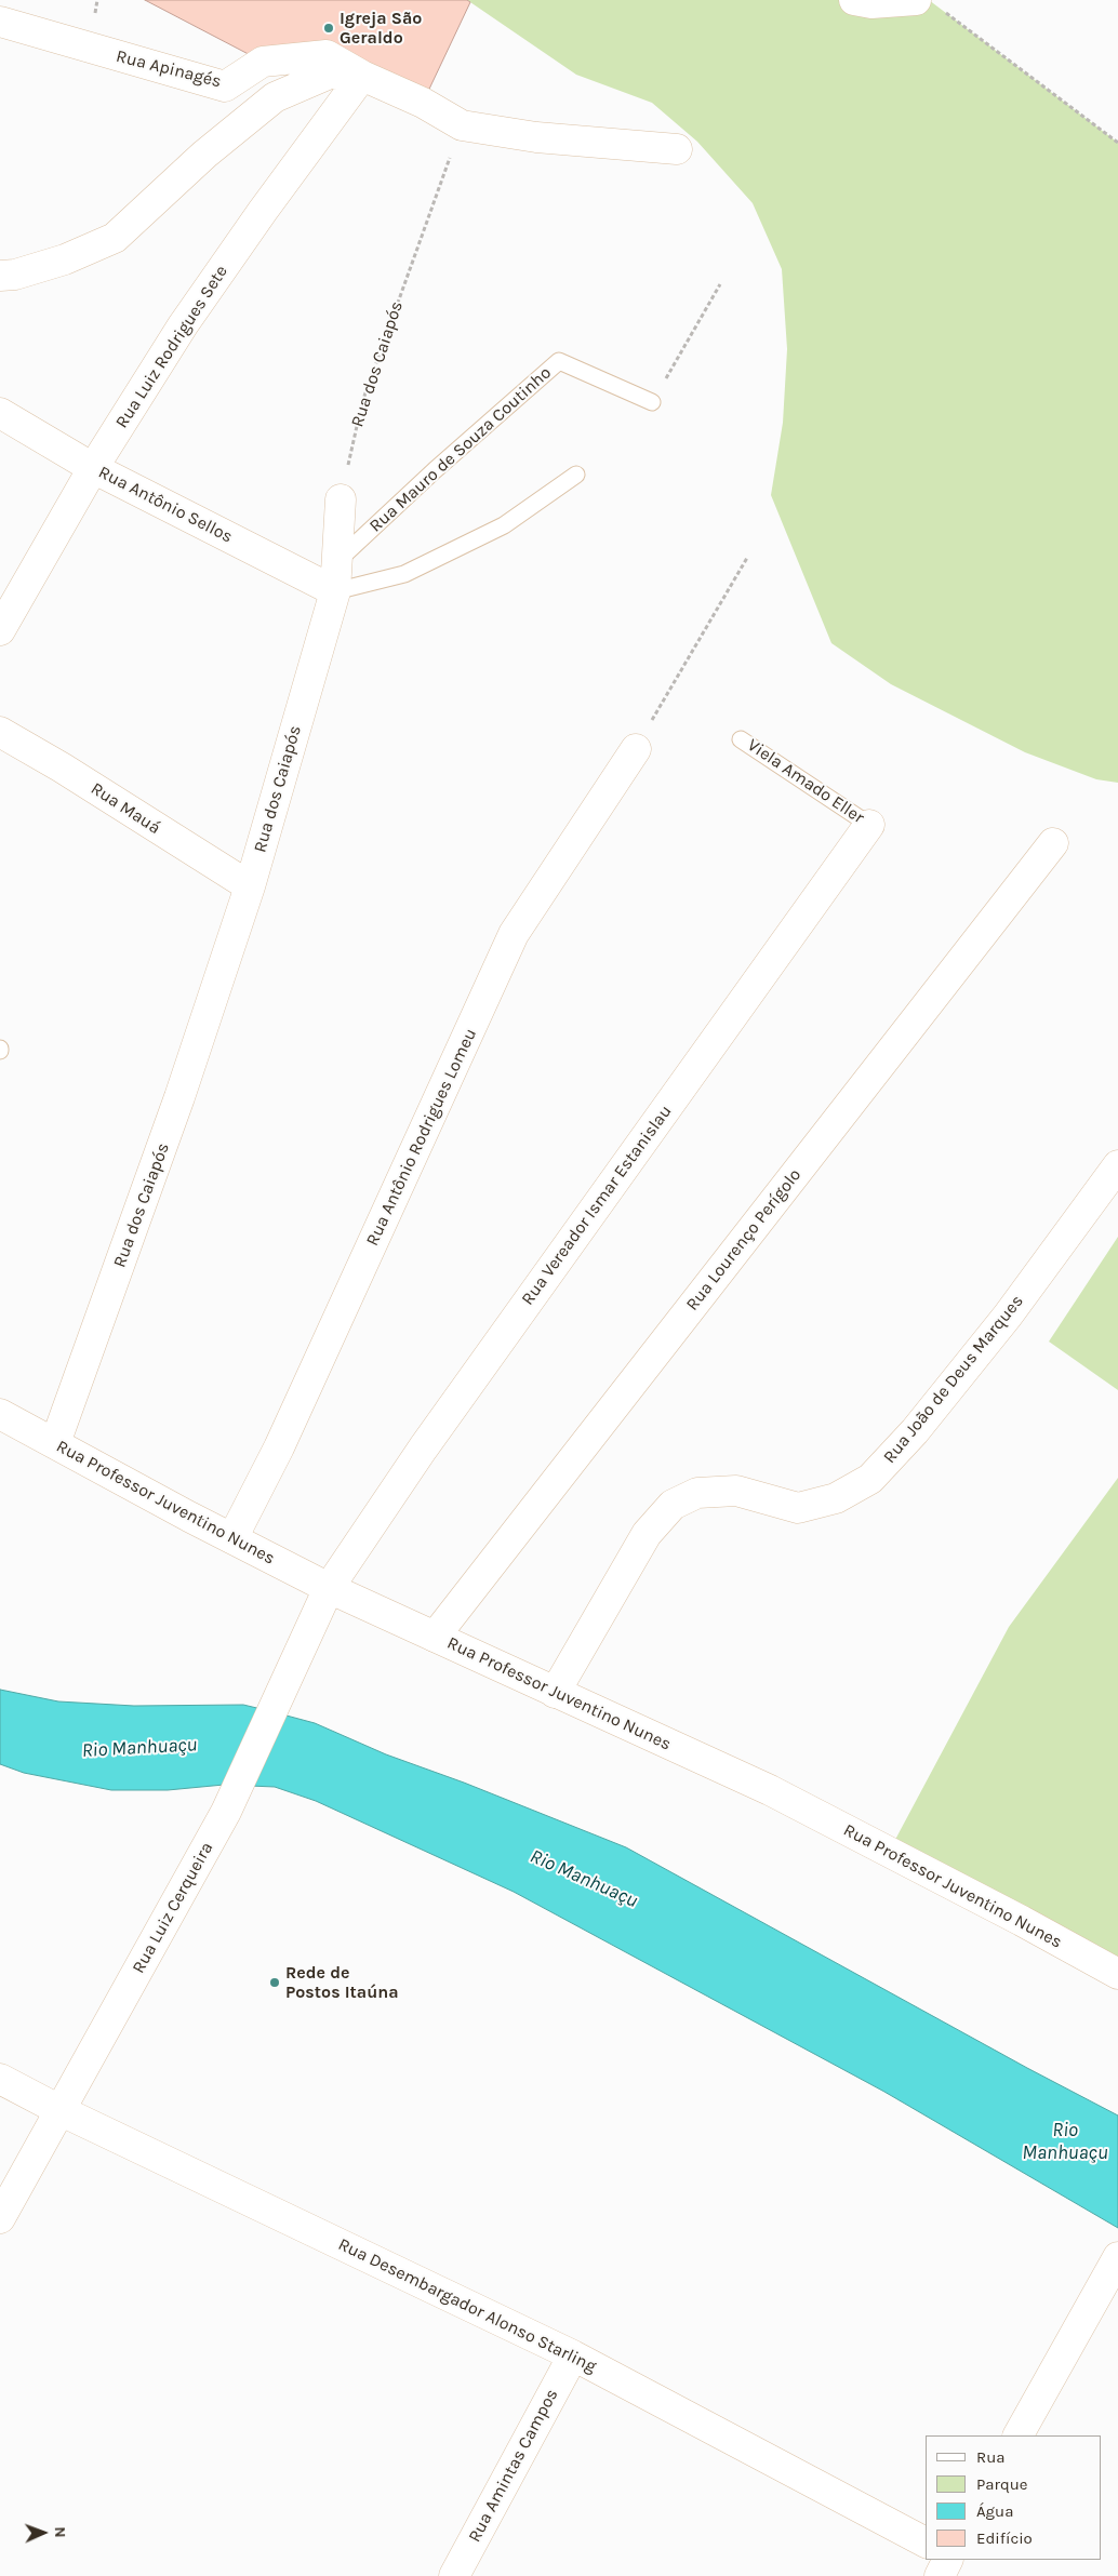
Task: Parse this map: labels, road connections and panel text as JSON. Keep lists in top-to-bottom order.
{
  "streets": {
    "street": [
      "Rua Apinagés",
      "Rua Luiz Rodrigues Sete",
      "Rua dos Caiapós",
      "Rua Antônio Sellos",
      "Rua Mauá",
      "Rua Antônio Rodrigues Lomeu",
      "Rua Vereador Ismar Estanislau",
      "Rua Lourenço Perígolo",
      "Rua João de Deus Marques",
      "Rua Professor Juventino Nunes",
      "Rua Luiz Cerqueira",
      "Rua Desembargador Alonso Starling",
      "Rua Amintas Campos"
    ],
    "lane": ["Rua Mauro de Souza Coutinho", "Viela Amado Eller"]
  },
  "crossings": [
    ["Rua Apinagés", "Rua Luiz Rodrigues Sete"],
    ["Rua Luiz Rodrigues Sete", "Rua Antônio Sellos"],
    ["Rua dos Caiapós", "Rua Mauro de Souza Coutinho"],
    ["Rua dos Caiapós", "Rua Antônio Sellos"],
    ["Rua dos Caiapós", "Rua Mauá"],
    ["Rua dos Caiapós", "Rua Professor Juventino Nunes"],
    ["Viela Amado Eller", "Rua Vereador Ismar Estanislau"],
    ["Rua Antônio Rodrigues Lomeu", "Rua Professor Juventino Nunes"],
    ["Rua Vereador Ismar Estanislau", "Rua Professor Juventino Nunes"],
    ["Rua Vereador Ismar Estanislau", "Rua Luiz Cerqueira"],
    ["Rua Lourenço Perígolo", "Rua Professor Juventino Nunes"],
    ["Rua João de Deus Marques", "Rua Professor Juventino Nunes"],
    ["Rua Professor Juventino Nunes", "Rua Luiz Cerqueira"],
    ["Rua Luiz Cerqueira", "Rua Desembargador Alonso Starling"],
    ["Rua Desembargador Alonso Starling", "Rua Amintas Campos"]
  ],
  "water": ["Rio Manhuaçu"],
  "places": ["Igreja São Geraldo", "Rede de Postos Itaúna"],
  "legend": [
    "Rua",
    "Parque",
    "Água",
    "Edifício"
  ],
  "north": "right"
}
